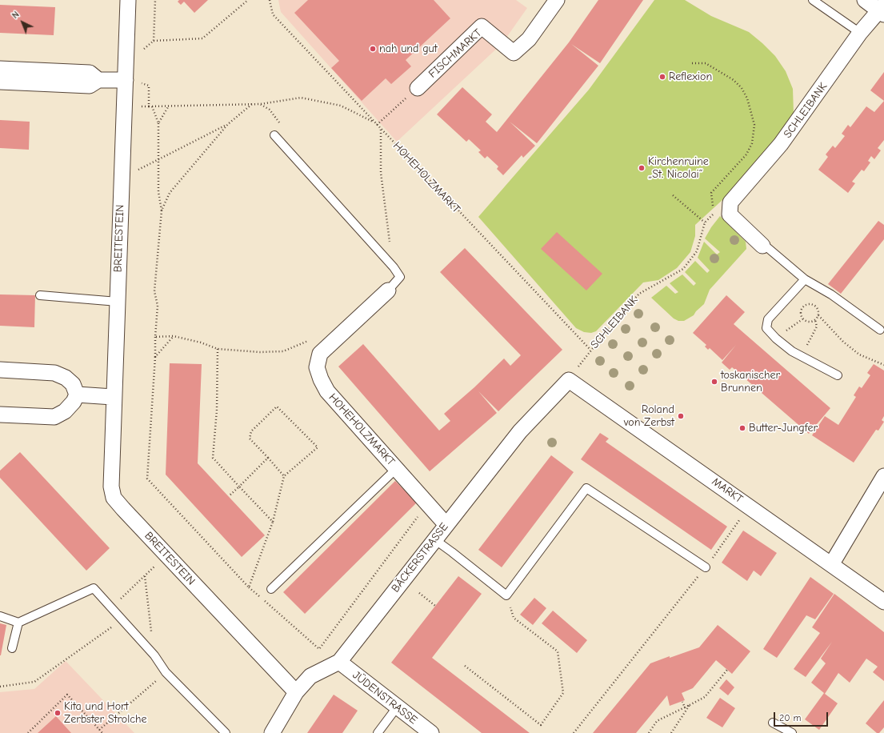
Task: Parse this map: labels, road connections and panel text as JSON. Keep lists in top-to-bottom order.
{
  "streets": {
    "street": [
      "FISCHMARKT",
      "SCHLEIBANK",
      "HOHEHOLZMARKT",
      "BREITESTEIN",
      "MARKT",
      "BÄCKERSTRASSE",
      "JÜDENSTRASSE"
    ]
  },
  "crossings": [
    ["SCHLEIBANK", "HOHEHOLZMARKT"],
    ["SCHLEIBANK", "MARKT"],
    ["SCHLEIBANK", "BÄCKERSTRASSE"],
    ["HOHEHOLZMARKT", "BÄCKERSTRASSE"],
    ["BREITESTEIN", "BÄCKERSTRASSE"],
    ["MARKT", "BÄCKERSTRASSE"],
    ["BÄCKERSTRASSE", "JÜDENSTRASSE"]
  ],
  "places": [
    "nah und gut",
    "Reflexion",
    "Kirchenruine „St. Nicolai“",
    "toskanischer Brunnen",
    "Roland von Zerbst",
    "Butter-Jungfer",
    "Kita und Hort Zerbster Strolche"
  ],
  "scale_bar": "20 m",
  "north": "top left"
}
